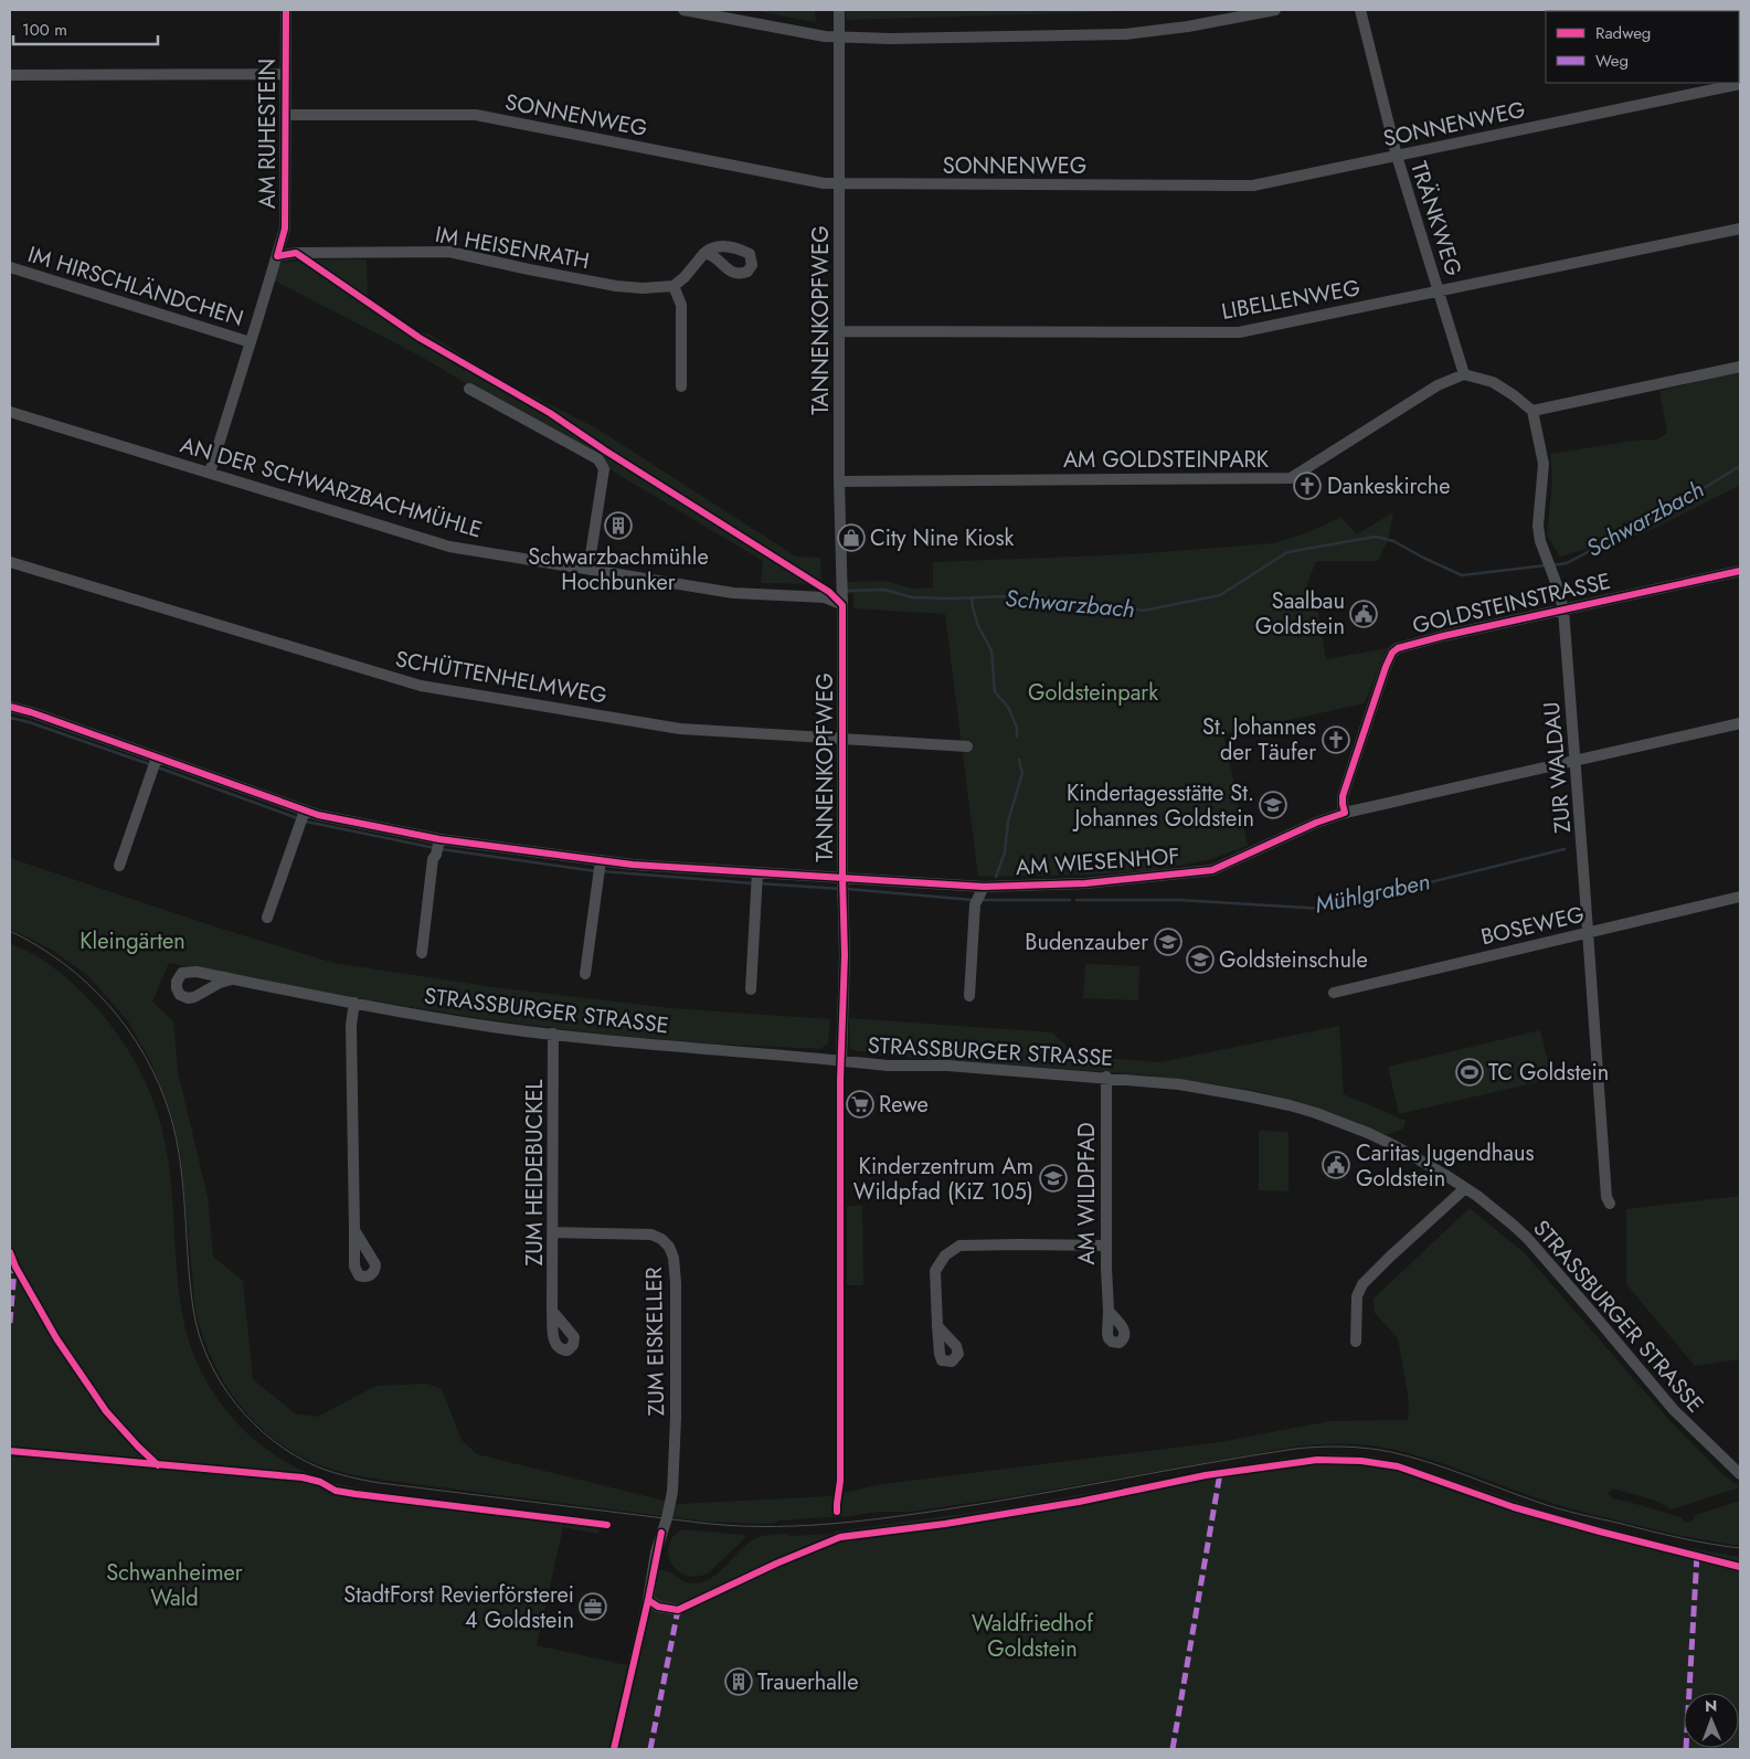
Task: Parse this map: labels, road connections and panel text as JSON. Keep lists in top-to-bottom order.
{
  "streets": {
    "street": [
      "SONNENWEG",
      "AM RUHESTEIN",
      "TRÄNKWEG",
      "IM HEISENRATH",
      "IM HIRSCHLÄNDCHEN",
      "LIBELLENWEG",
      "TANNENKOPFWEG",
      "AM GOLDSTEINPARK",
      "AN DER SCHWARZBACHMÜHLE",
      "GOLDSTEINSTRASSE",
      "SCHÜTTENHELMWEG",
      "ZUR WALDAU",
      "AM WIESENHOF",
      "BOSEWEG",
      "STRASSBURGER STRASSE",
      "ZUM HEIDEBUCKEL",
      "AM WILDPFAD",
      "ZUM EISKELLER"
    ]
  },
  "crossings": [
    ["SONNENWEG", "AM RUHESTEIN"],
    ["SONNENWEG", "TRÄNKWEG"],
    ["SONNENWEG", "TANNENKOPFWEG"],
    ["AM RUHESTEIN", "IM HEISENRATH"],
    ["AM RUHESTEIN", "IM HIRSCHLÄNDCHEN"],
    ["AM RUHESTEIN", "AN DER SCHWARZBACHMÜHLE"],
    ["TRÄNKWEG", "LIBELLENWEG"],
    ["TRÄNKWEG", "AM GOLDSTEINPARK"],
    ["LIBELLENWEG", "TANNENKOPFWEG"],
    ["TANNENKOPFWEG", "AM GOLDSTEINPARK"],
    ["TANNENKOPFWEG", "AN DER SCHWARZBACHMÜHLE"],
    ["TANNENKOPFWEG", "SCHÜTTENHELMWEG"],
    ["TANNENKOPFWEG", "AM WIESENHOF"],
    ["TANNENKOPFWEG", "STRASSBURGER STRASSE"],
    ["GOLDSTEINSTRASSE", "ZUR WALDAU"],
    ["GOLDSTEINSTRASSE", "AM WIESENHOF"],
    ["ZUR WALDAU", "AM WIESENHOF"],
    ["ZUR WALDAU", "BOSEWEG"],
    ["STRASSBURGER STRASSE", "ZUM HEIDEBUCKEL"],
    ["STRASSBURGER STRASSE", "AM WILDPFAD"],
    ["ZUM HEIDEBUCKEL", "ZUM EISKELLER"]
  ],
  "water": ["Schwarzbach", "Mühlgraben"],
  "parks": [
    "Goldsteinpark",
    "Kleingärten",
    "Schwanheimer Wald",
    "Waldfriedhof Goldstein"
  ],
  "places": {
    "church": ["Dankeskirche", "St. Johannes der Täufer"],
    "building": ["Schwarzbachmühle Hochbunker", "Trauerhalle"],
    "shop": ["City Nine Kiosk"],
    "public building": ["Saalbau Goldstein", "Caritas Jugendhaus Goldstein"],
    "school or university": [
      "Kindertagesstätte St. Johannes Goldstein",
      "Budenzauber",
      "Goldsteinschule",
      "Kinderzentrum Am Wildpfad (KiZ 105)"
    ],
    "sports": ["TC Goldstein"],
    "supermarket": ["Rewe"],
    "office": ["StadtForst Revierförsterei 4 Goldstein"]
  },
  "legend": ["Radweg", "Weg"],
  "scale_bar": "100 m",
  "north": "top"
}
